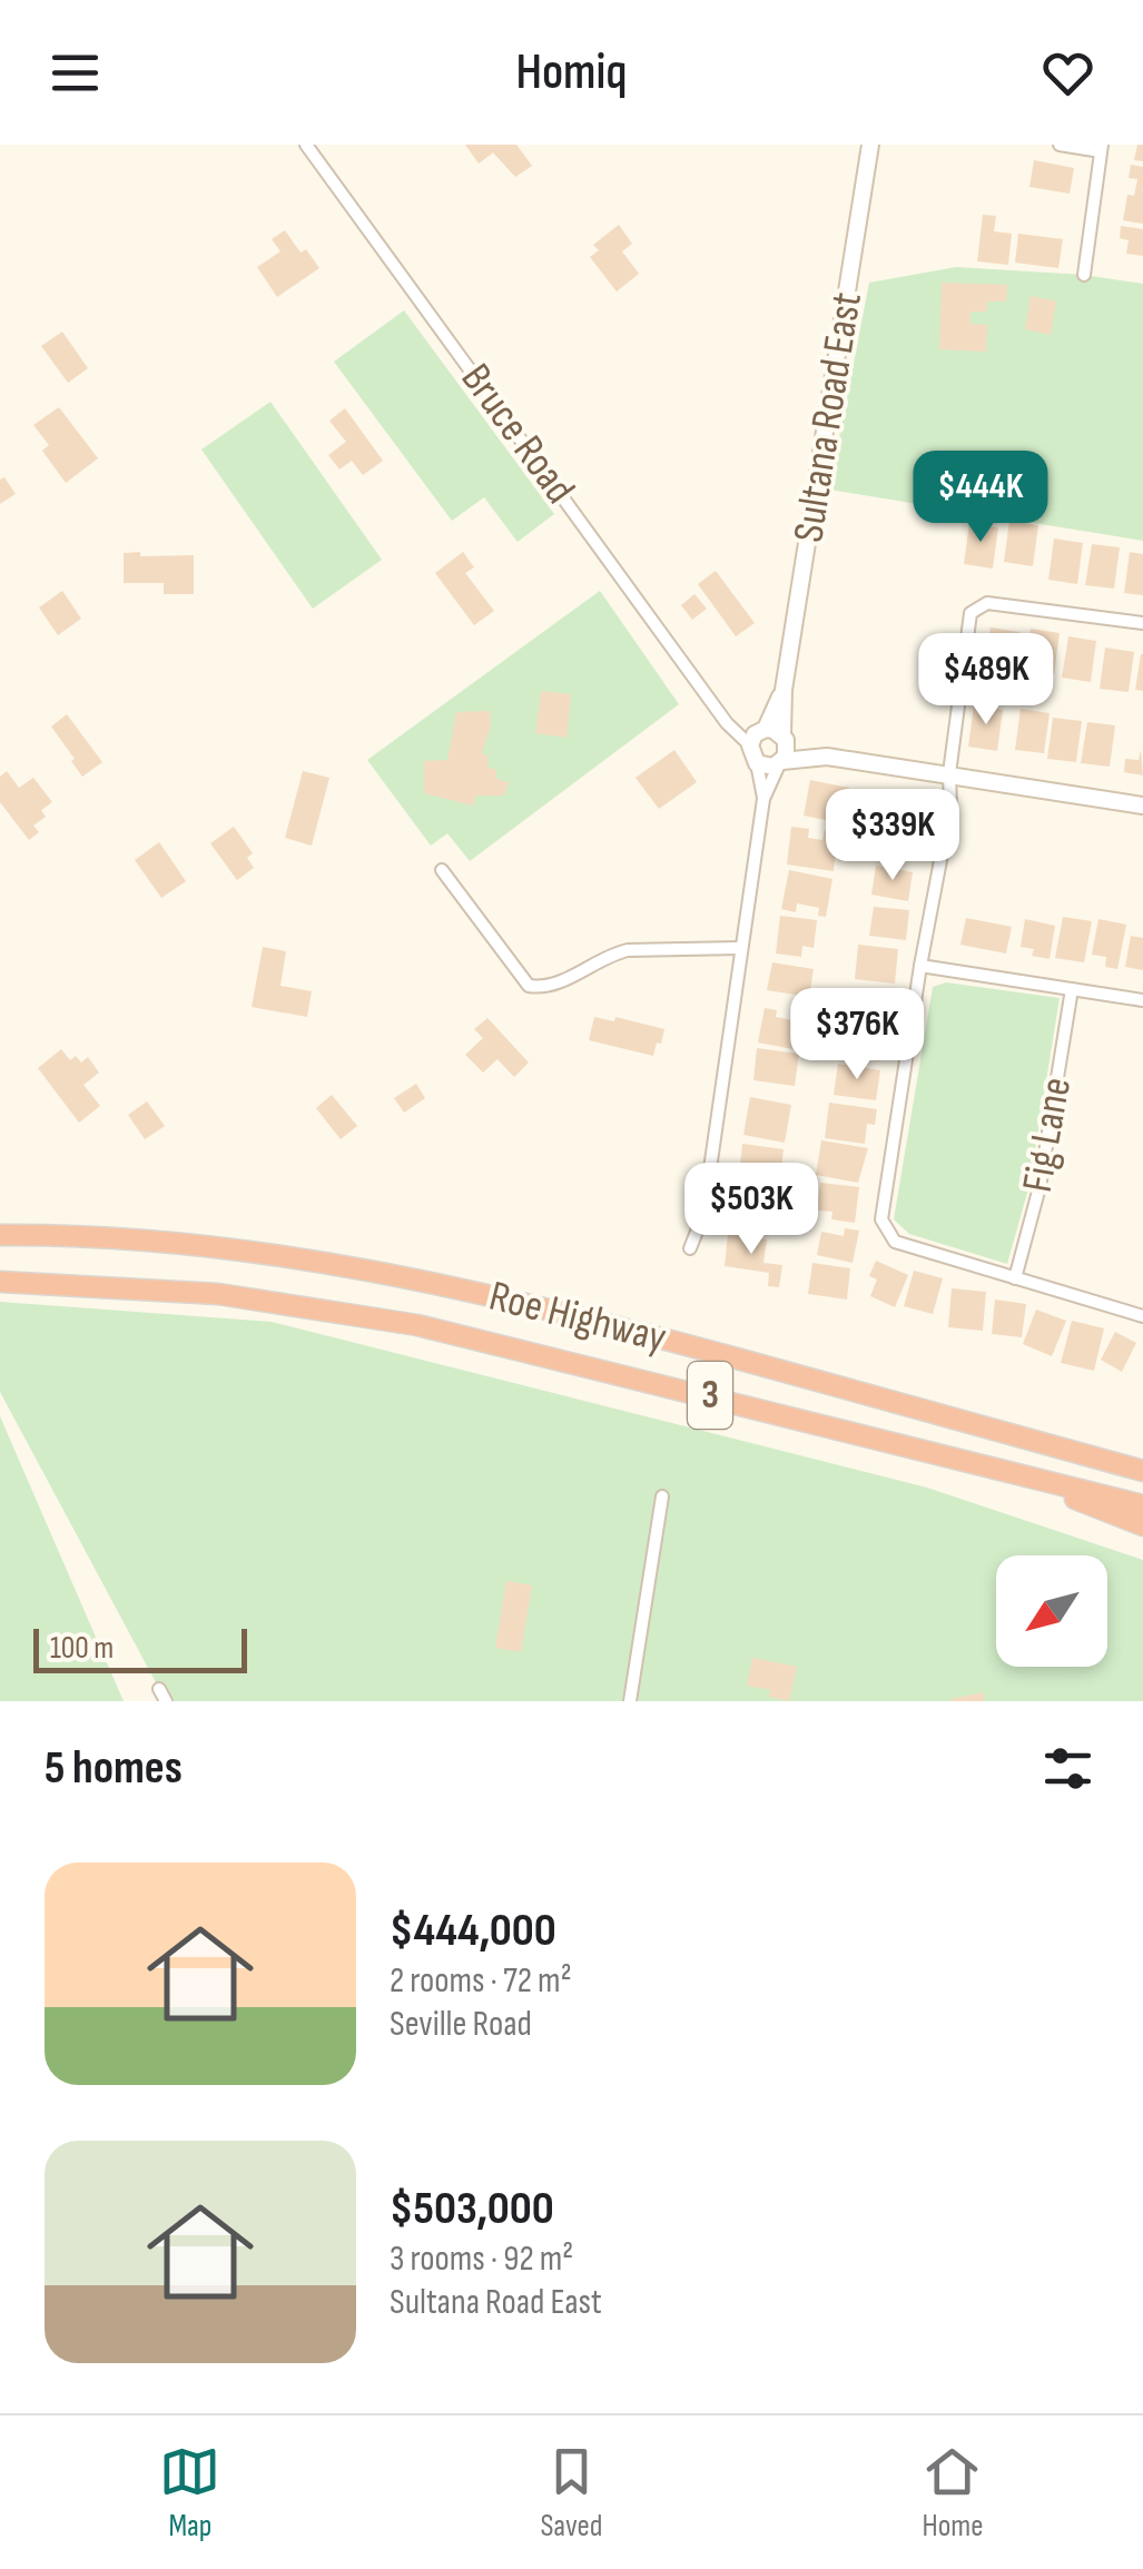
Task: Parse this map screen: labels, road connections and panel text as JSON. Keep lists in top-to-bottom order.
{
  "streets": {
    "highway": ["Roe Highway", "3"],
    "street": ["Sultana Road East", "Bruce Road", "Fig Lane"]
  },
  "crossings": [
    ["Sultana Road East", "Bruce Road"]
  ],
  "scale_bar": "100 m",
  "north": "bottom left",
  "page": {
    "header": "Homiq",
    "price": [
      "$444K",
      "$489K",
      "$339K",
      "$376K",
      "$503K"
    ],
    "scale": "100 m",
    "heading": "5 homes",
    "list": [
      {
        "name": "$444,000",
        "note": "2 rooms · 72 m² · Seville Road"
      },
      {
        "name": "$503,000",
        "note": "3 rooms · 92 m² · Sultana Road East"
      }
    ],
    "tabs": ["Map", "Saved", "Home"]
  }
}
